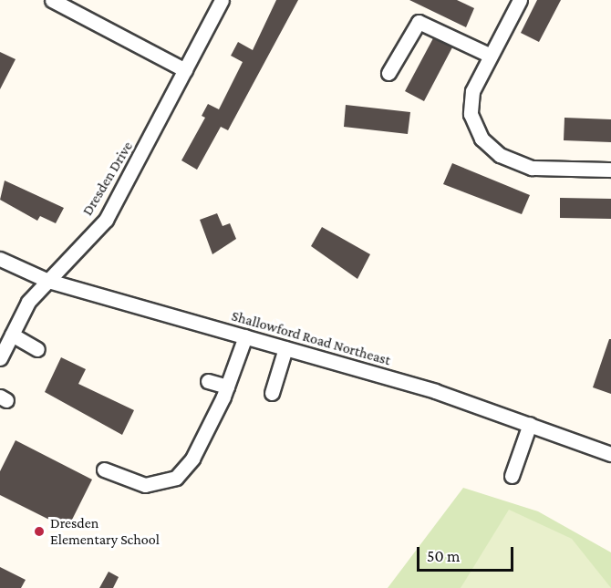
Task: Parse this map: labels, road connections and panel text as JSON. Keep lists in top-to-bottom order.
{
  "streets": {
    "street": ["Dresden Drive", "Shallowford Road Northeast"]
  },
  "crossings": [
    ["Dresden Drive", "Shallowford Road Northeast"]
  ],
  "places": ["Dresden Elementary School"],
  "scale_bar": "50 m"
}
